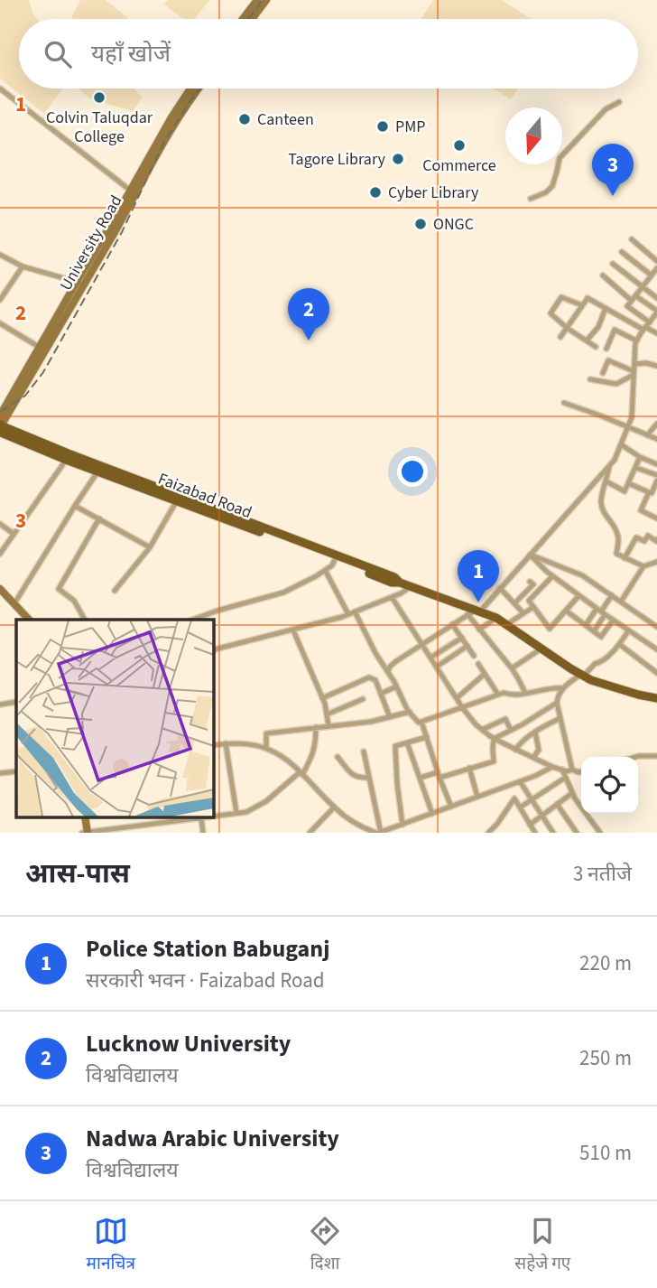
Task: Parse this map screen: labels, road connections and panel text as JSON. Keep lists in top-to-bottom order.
{
  "streets": {
    "main road": ["University Road", "Faizabad Road"]
  },
  "crossings": [
    ["University Road", "Faizabad Road"]
  ],
  "places": [
    "Colvin Taluqdar College",
    "Canteen",
    "PMP",
    "Commerce",
    "Tagore Library",
    "Cyber Library",
    "ONGC"
  ],
  "north": "bottom",
  "page": {
    "search": "यहाँ खोजें",
    "pins": ["3", "2", "1"],
    "heading": ["आस-पास", "3 नतीजे"],
    "list": [
      {
        "mark": "1",
        "name": "Police Station Babuganj",
        "note": "सरकारी भवन · Faizabad Road",
        "value": "220 m"
      },
      {
        "mark": "2",
        "name": "Lucknow University",
        "note": "विश्वविद्यालय",
        "value": "250 m"
      },
      {
        "mark": "3",
        "name": "Nadwa Arabic University",
        "note": "विश्वविद्यालय",
        "value": "510 m"
      }
    ],
    "nav": ["मानचित्र", "दिशा", "सहेजे गए"]
  },
  "grid": {
    "rows": ["1", "2", "3"]
  }
}
